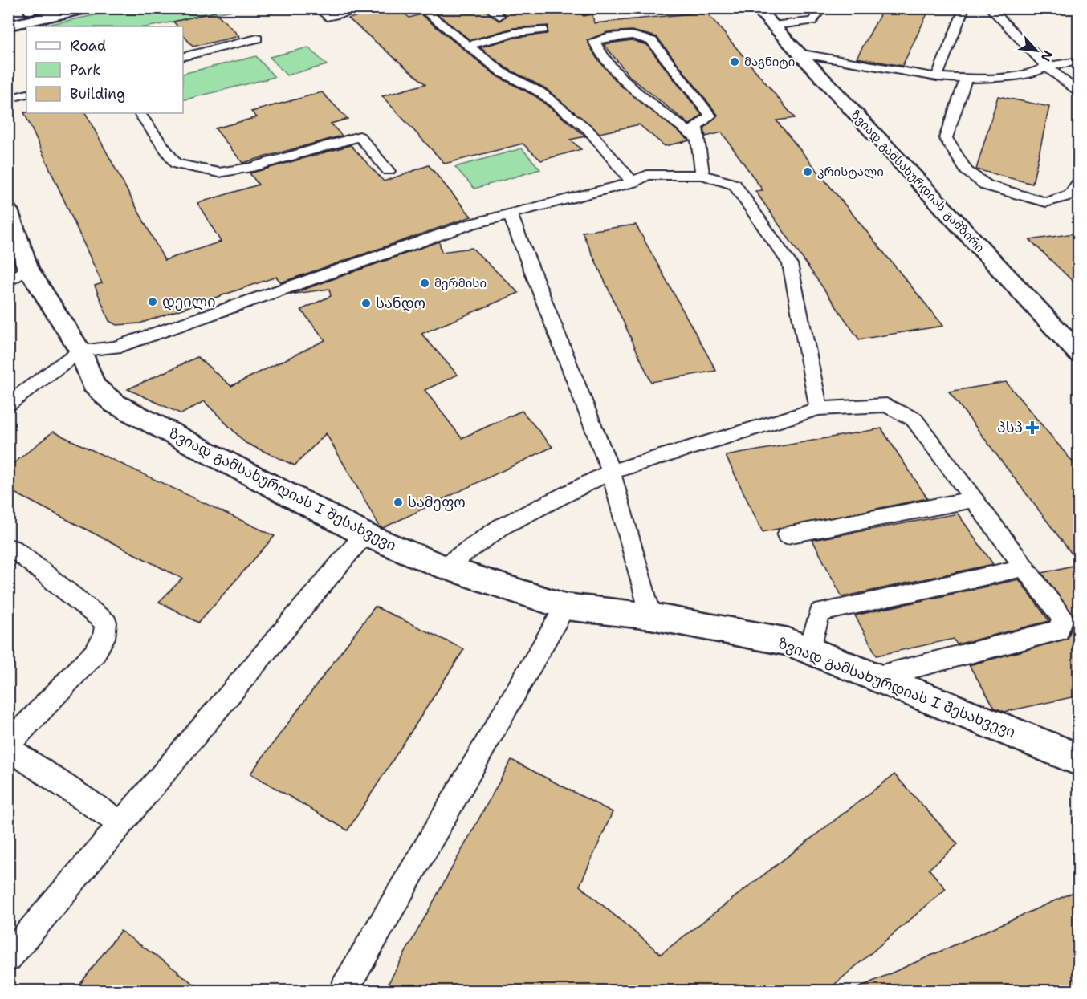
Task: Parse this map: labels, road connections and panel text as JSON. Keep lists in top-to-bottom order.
{
  "streets": {
    "street": ["ზვიად გამსახურდიას გამზირი", "ზვიად გამსახურდიას I შესახვევი"]
  },
  "places": {
    "other": [
      "მაგნიტი",
      "კრისტალი",
      "მერმისი",
      "დეილი",
      "სანდო",
      "სამეფო"
    ],
    "health": ["პსპ"]
  },
  "legend": ["Road", "Park", "Building"],
  "north": "bottom right"
}
